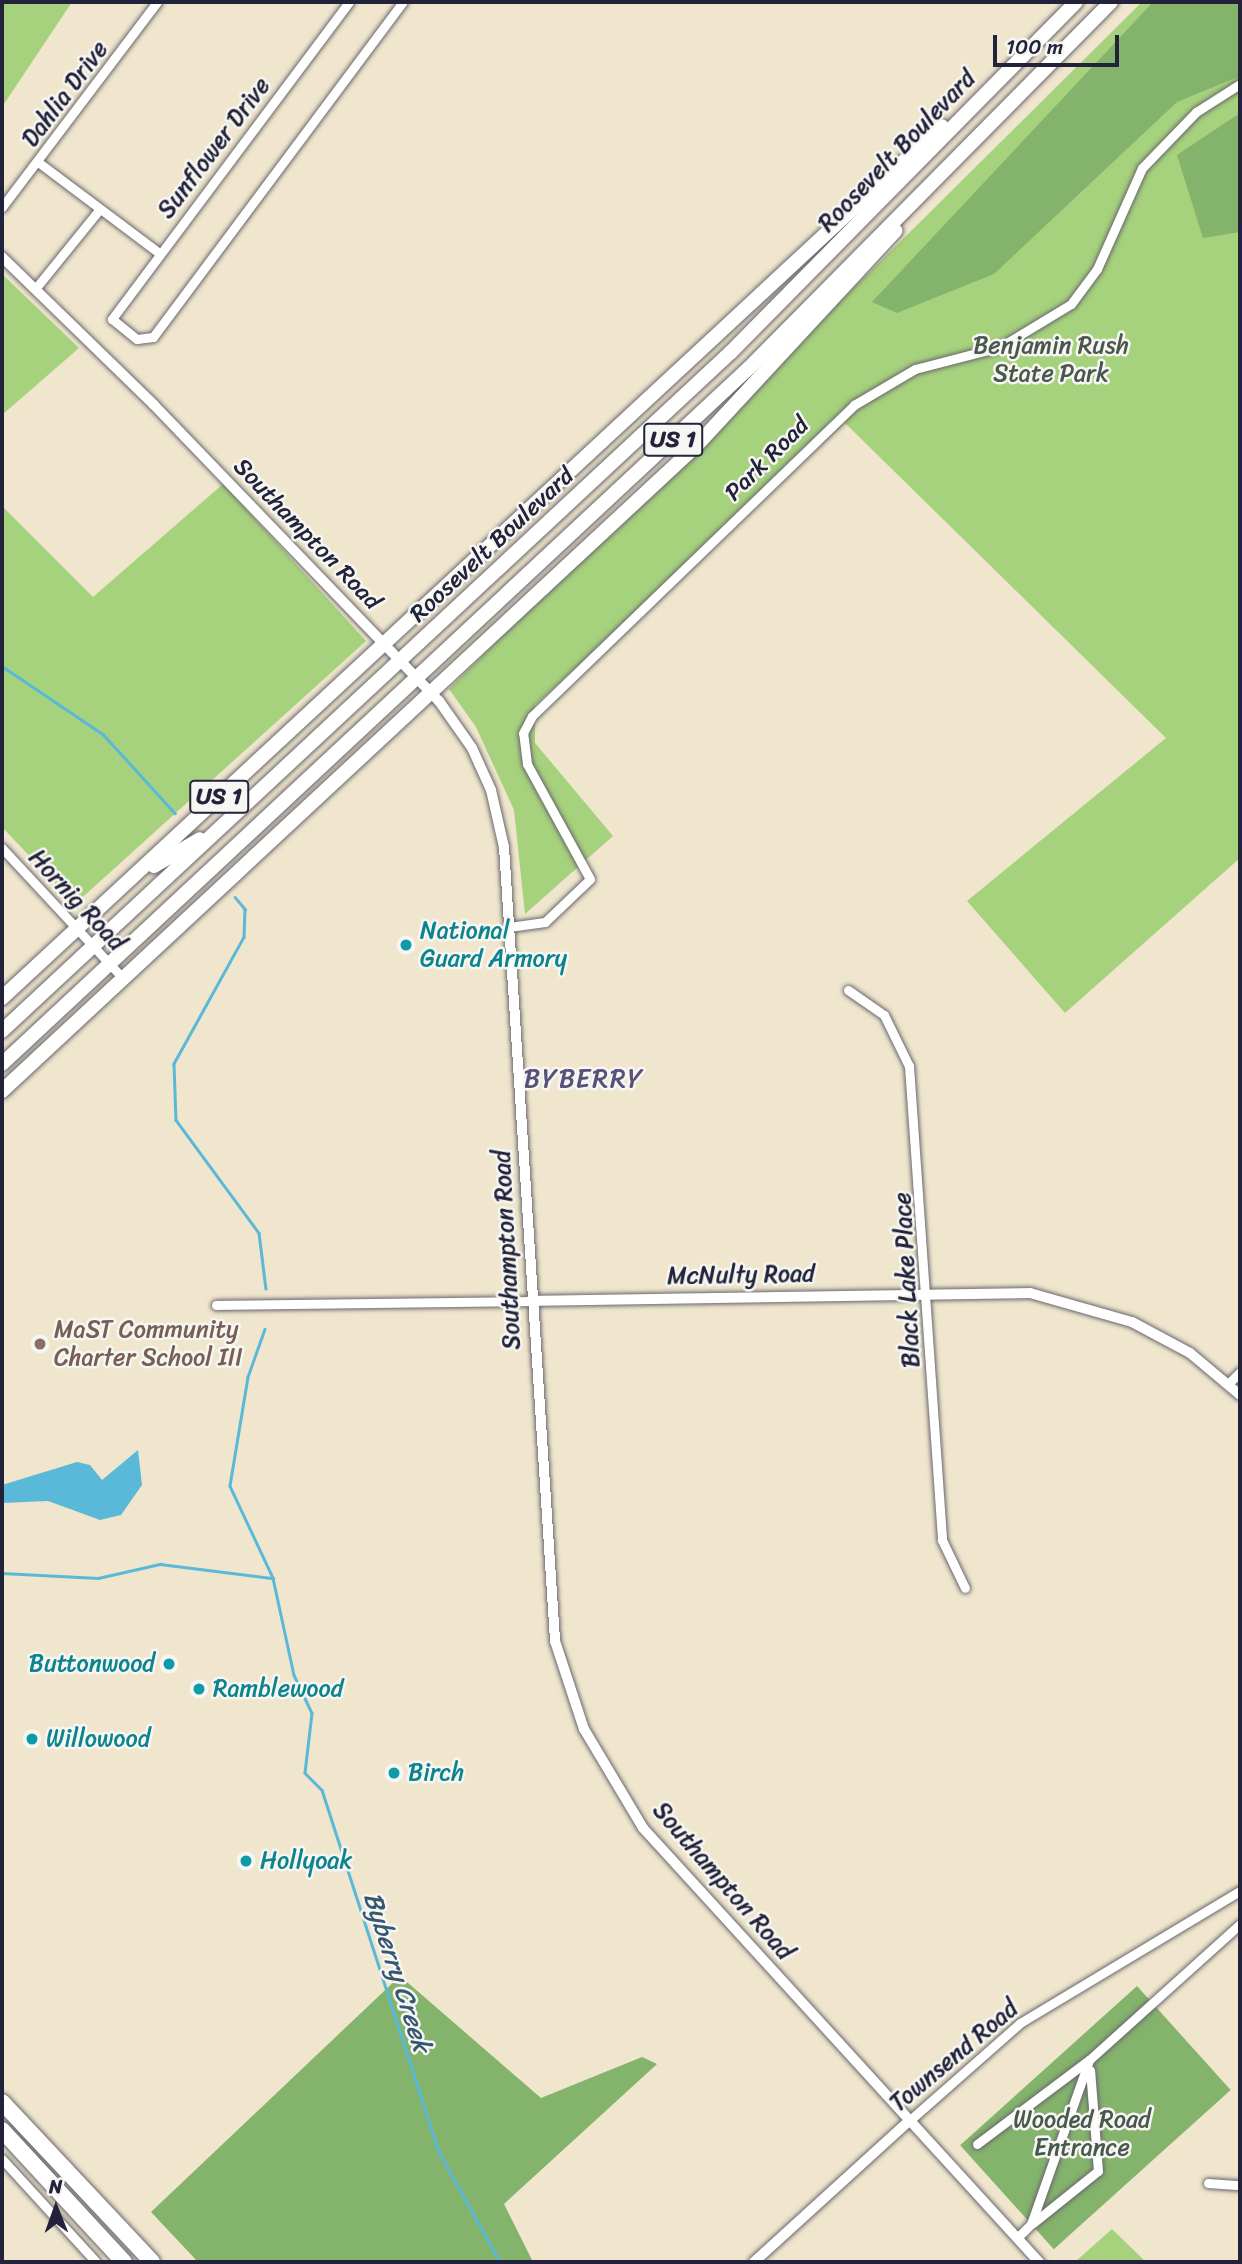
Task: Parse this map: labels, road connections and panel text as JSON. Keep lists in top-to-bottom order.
{
  "streets": {
    "highway": ["Roosevelt Boulevard", "US 1"],
    "street": [
      "Dahlia Drive",
      "Sunflower Drive",
      "Park Road",
      "Southampton Road",
      "Hornig Road",
      "McNulty Road",
      "Black Lake Place",
      "Townsend Road"
    ]
  },
  "crossings": [
    ["Roosevelt Boulevard", "Southampton Road"],
    ["Roosevelt Boulevard", "Hornig Road"],
    ["Park Road", "Southampton Road"],
    ["Southampton Road", "McNulty Road"],
    ["Southampton Road", "Townsend Road"],
    ["McNulty Road", "Black Lake Place"]
  ],
  "districts": ["BYBERRY"],
  "water": ["Byberry Creek"],
  "parks": ["Benjamin Rush State Park", "Wooded Road Entrance"],
  "places": [
    "National Guard Armory",
    "MaST Community Charter School III",
    "Buttonwood",
    "Ramblewood",
    "Willowood",
    "Birch",
    "Hollyoak"
  ],
  "scale_bar": "100 m",
  "north": "top"
}
